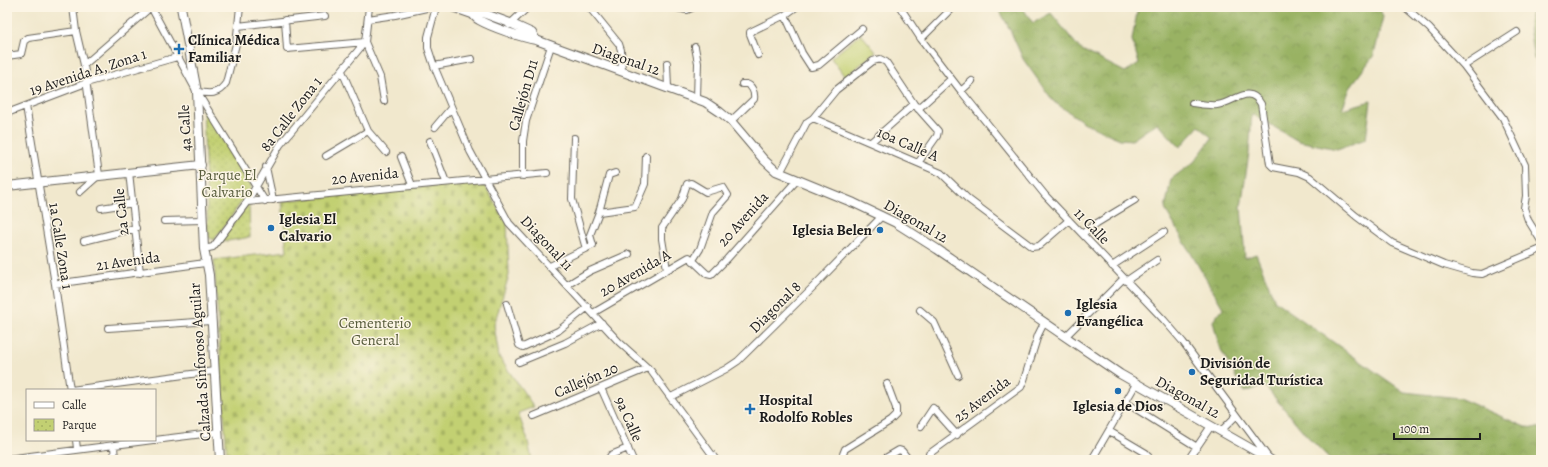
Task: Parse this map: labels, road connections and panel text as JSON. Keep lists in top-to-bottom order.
{
  "streets": {
    "main road": ["Diagonal 12", "4a Calle", "Calzada Sinforoso Aguilar"],
    "street": [
      "19 Avenida A, Zona 1",
      "Callejón D11",
      "8a Calle Zona 1",
      "10a Calle A",
      "20 Avenida",
      "2a Calle",
      "11 Calle",
      "Diagonal 11",
      "1a Calle Zona 1",
      "21 Avenida",
      "20 Avenida A",
      "Diagonal 8",
      "Callejón 20",
      "25 Avenida",
      "9a Calle"
    ]
  },
  "crossings": [
    ["Diagonal 12", "Callejón D11"],
    ["Diagonal 12", "20 Avenida"],
    ["Diagonal 12", "11 Calle"],
    ["Diagonal 12", "Diagonal 8"],
    ["Diagonal 12", "25 Avenida"],
    ["19 Avenida A, Zona 1", "1a Calle Zona 1"],
    ["Callejón D11", "20 Avenida"],
    ["8a Calle Zona 1", "4a Calle"],
    ["8a Calle Zona 1", "20 Avenida"],
    ["8a Calle Zona 1", "Calzada Sinforoso Aguilar"],
    ["4a Calle", "Calzada Sinforoso Aguilar"],
    ["10a Calle A", "11 Calle"],
    ["20 Avenida", "Diagonal 11"],
    ["20 Avenida", "20 Avenida A"],
    ["2a Calle", "21 Avenida"],
    ["Diagonal 11", "20 Avenida A"],
    ["Diagonal 11", "Diagonal 8"],
    ["Diagonal 11", "Callejón 20"],
    ["1a Calle Zona 1", "21 Avenida"],
    ["21 Avenida", "Calzada Sinforoso Aguilar"],
    ["Callejón 20", "9a Calle"]
  ],
  "parks": ["Parque El Calvario", "Cementerio General"],
  "places": {
    "health": ["Clínica Médica Familiar", "Hospital Rodolfo Robles"],
    "other": [
      "Iglesia El Calvario",
      "Iglesia Belen",
      "Iglesia Evangélica",
      "División de Seguridad Turística",
      "Iglesia de Dios"
    ]
  },
  "legend": ["Calle", "Parque"],
  "scale_bar": "100 m"
}
